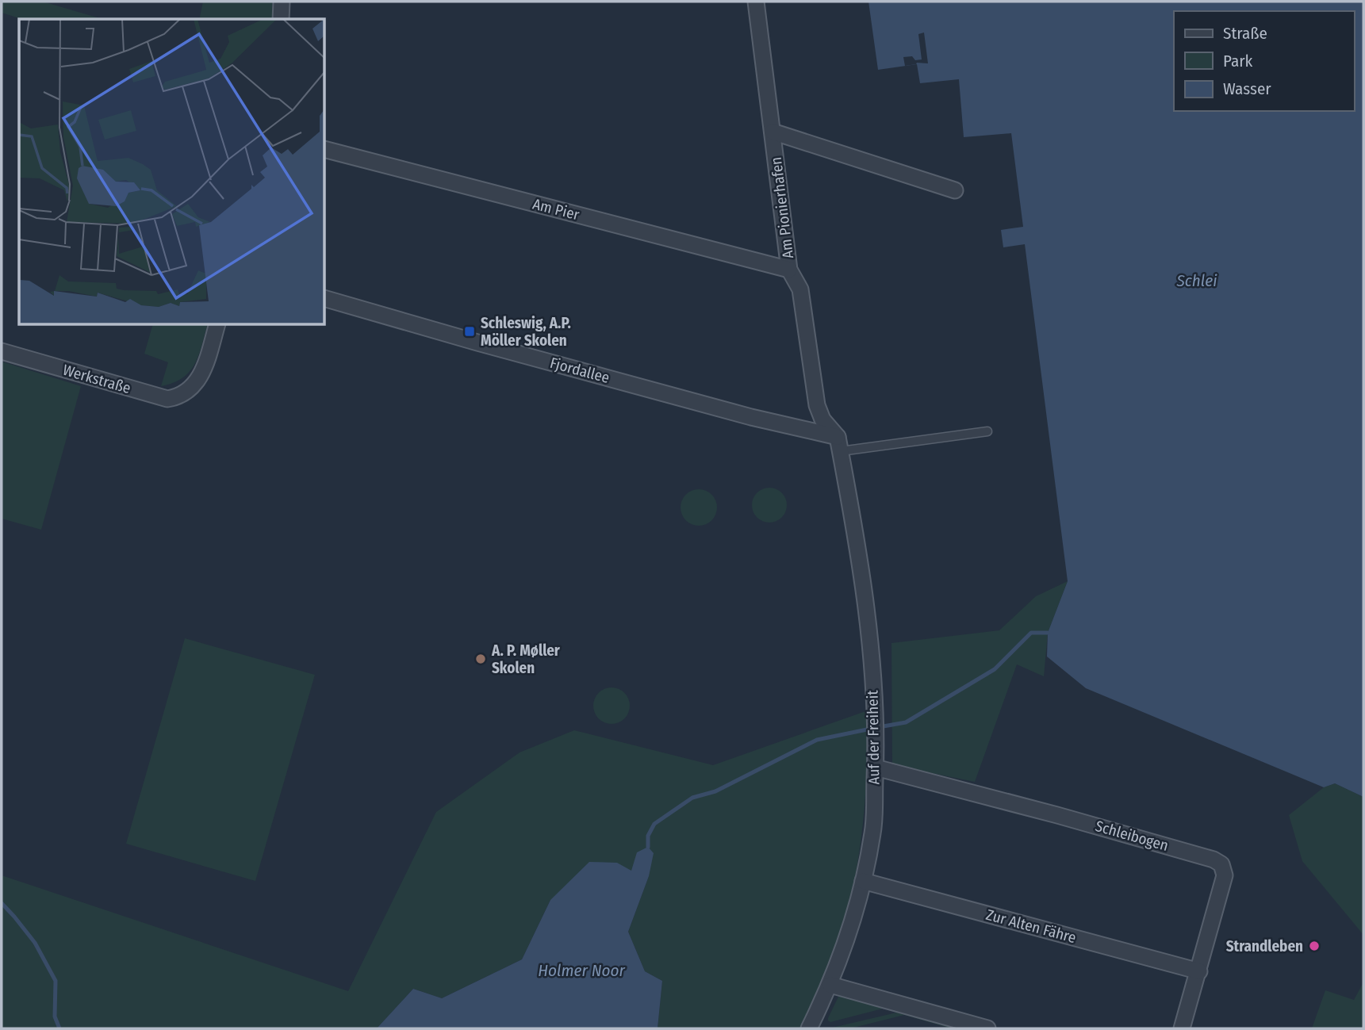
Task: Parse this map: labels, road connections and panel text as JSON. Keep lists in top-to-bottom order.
{
  "streets": {
    "street": [
      "Am Pionierhafen",
      "Am Pier",
      "Fjordallee",
      "Werkstraße",
      "Auf der Freiheit",
      "Schleibogen",
      "Zur Alten Fähre"
    ]
  },
  "crossings": [
    ["Am Pionierhafen", "Am Pier"],
    ["Am Pionierhafen", "Fjordallee"],
    ["Am Pionierhafen", "Auf der Freiheit"],
    ["Fjordallee", "Auf der Freiheit"],
    ["Auf der Freiheit", "Schleibogen"],
    ["Auf der Freiheit", "Zur Alten Fähre"],
    ["Schleibogen", "Zur Alten Fähre"]
  ],
  "water": ["Schlei", "Holmer Noor"],
  "places": {
    "transit": ["Schleswig, A.P. Möller Skolen"],
    "other": ["A. P. Møller Skolen", "Strandleben"]
  },
  "legend": ["Straße", "Park", "Wasser"]
}
